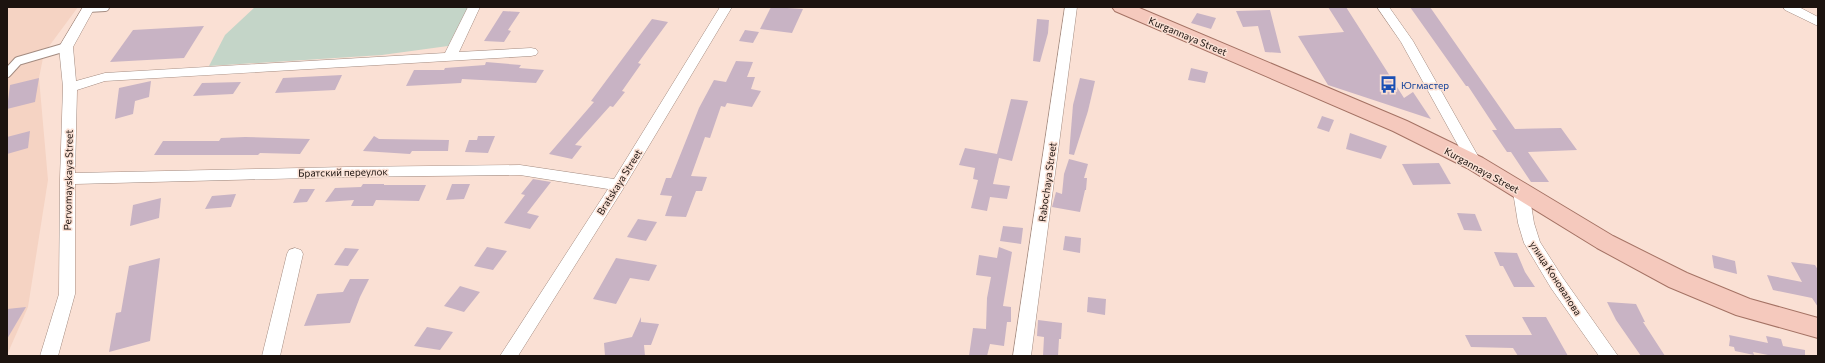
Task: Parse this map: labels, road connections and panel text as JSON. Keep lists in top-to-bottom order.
{
  "streets": {
    "main road": ["Kurgannaya Street"],
    "street": [
      "Братский переулок",
      "Pervomayskaya Street",
      "Bratskaya Street",
      "Rabochaya Street",
      "улица Коновалова"
    ]
  },
  "crossings": [
    ["Kurgannaya Street", "улица Коновалова"],
    ["Братский переулок", "Pervomayskaya Street"],
    ["Братский переулок", "Bratskaya Street"]
  ],
  "places": {
    "bus stop": ["Югмастер"]
  }
}
